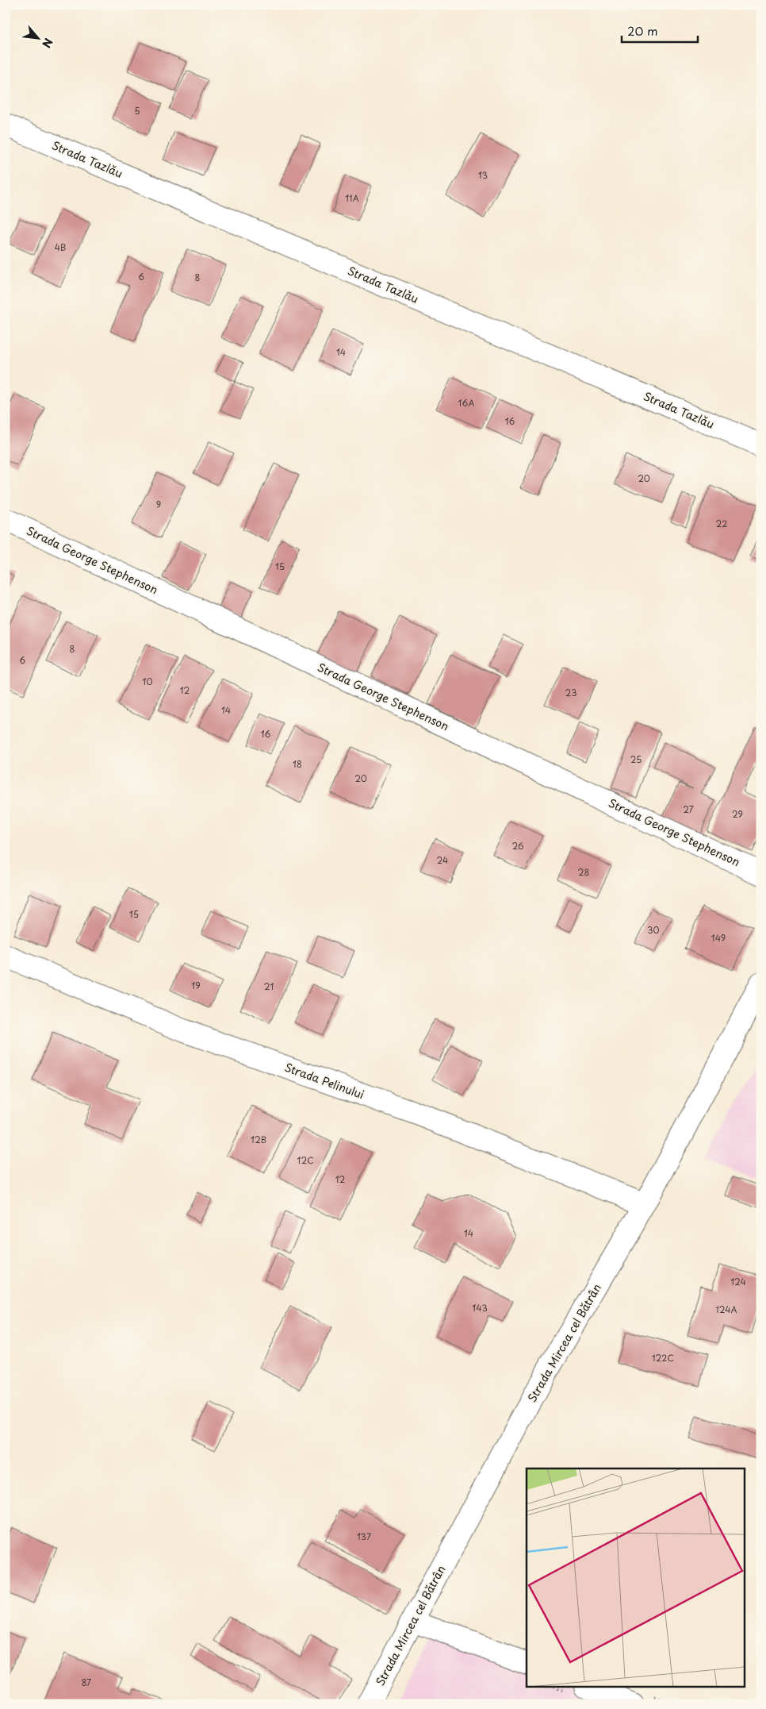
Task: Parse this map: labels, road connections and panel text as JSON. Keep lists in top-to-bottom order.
{
  "streets": {
    "street": [
      "Strada Tazlău",
      "Strada George Stephenson",
      "Strada Pelinului",
      "Strada Mircea cel Bătrân"
    ]
  },
  "crossings": [
    ["Strada Pelinului", "Strada Mircea cel Bătrân"]
  ],
  "house_numbers": [
    "5",
    "13",
    "11A",
    "4B",
    "6",
    "8",
    "14",
    "16A",
    "16",
    "20",
    "9",
    "22",
    "15",
    "8",
    "6",
    "10",
    "12",
    "23",
    "14",
    "16",
    "25",
    "18",
    "20",
    "27",
    "29",
    "26",
    "24",
    "28",
    "15",
    "30",
    "149",
    "19",
    "21",
    "12B",
    "12C",
    "12",
    "14",
    "124",
    "143",
    "124A",
    "122C",
    "137",
    "87"
  ],
  "scale_bar": "20 m",
  "north": "bottom right"
}
